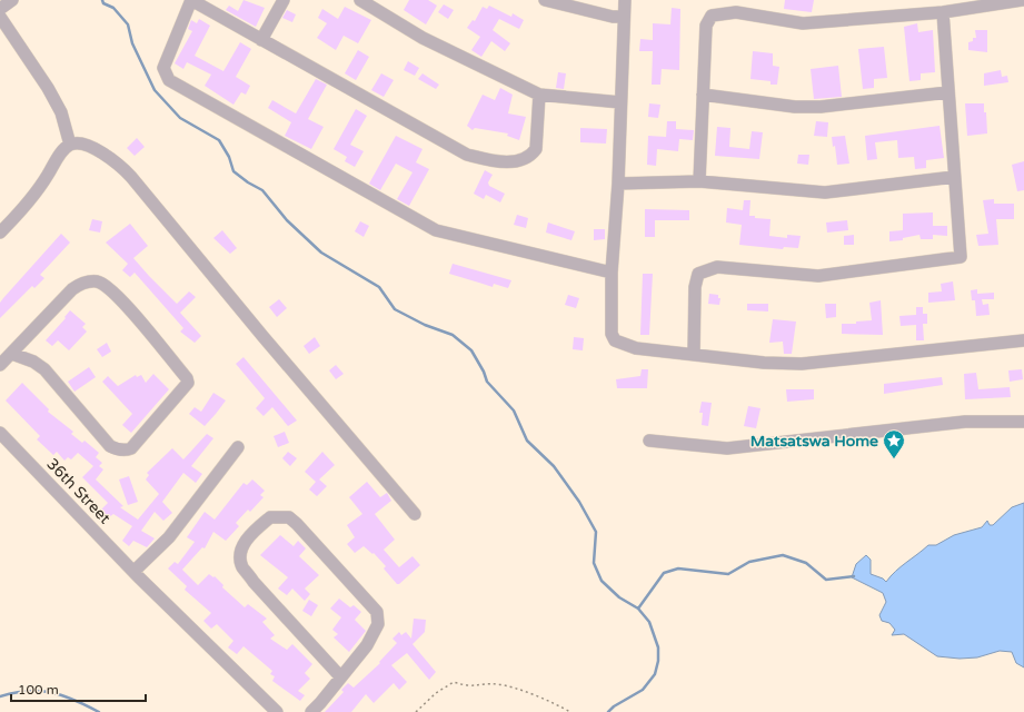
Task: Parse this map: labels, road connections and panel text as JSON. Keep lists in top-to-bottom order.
{
  "streets": {
    "street": ["36th Street"]
  },
  "places": {
    "place": ["Matsatswa Home"]
  },
  "scale_bar": "100 m"
}
